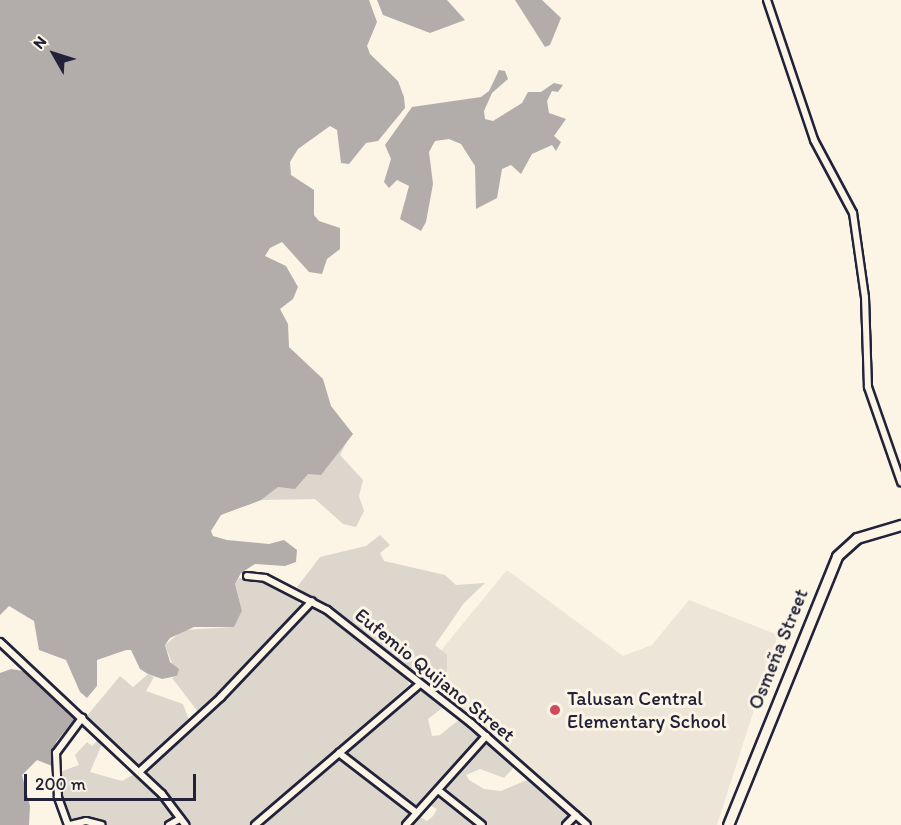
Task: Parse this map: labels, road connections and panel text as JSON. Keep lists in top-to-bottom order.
{
  "streets": {
    "main road": ["Osmeña Street"],
    "street": ["Eufemio Quijano Street"]
  },
  "places": ["Talusan Central Elementary School"],
  "scale_bar": "200 m",
  "north": "top left"
}
